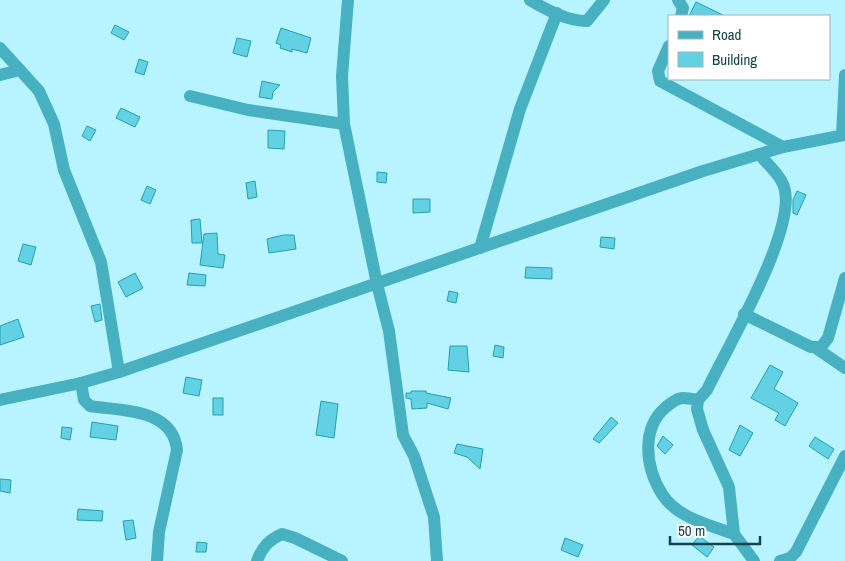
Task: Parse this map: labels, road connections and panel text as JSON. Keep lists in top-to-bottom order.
{
  "legend": ["Road", "Building"],
  "scale_bar": "50 m"
}
